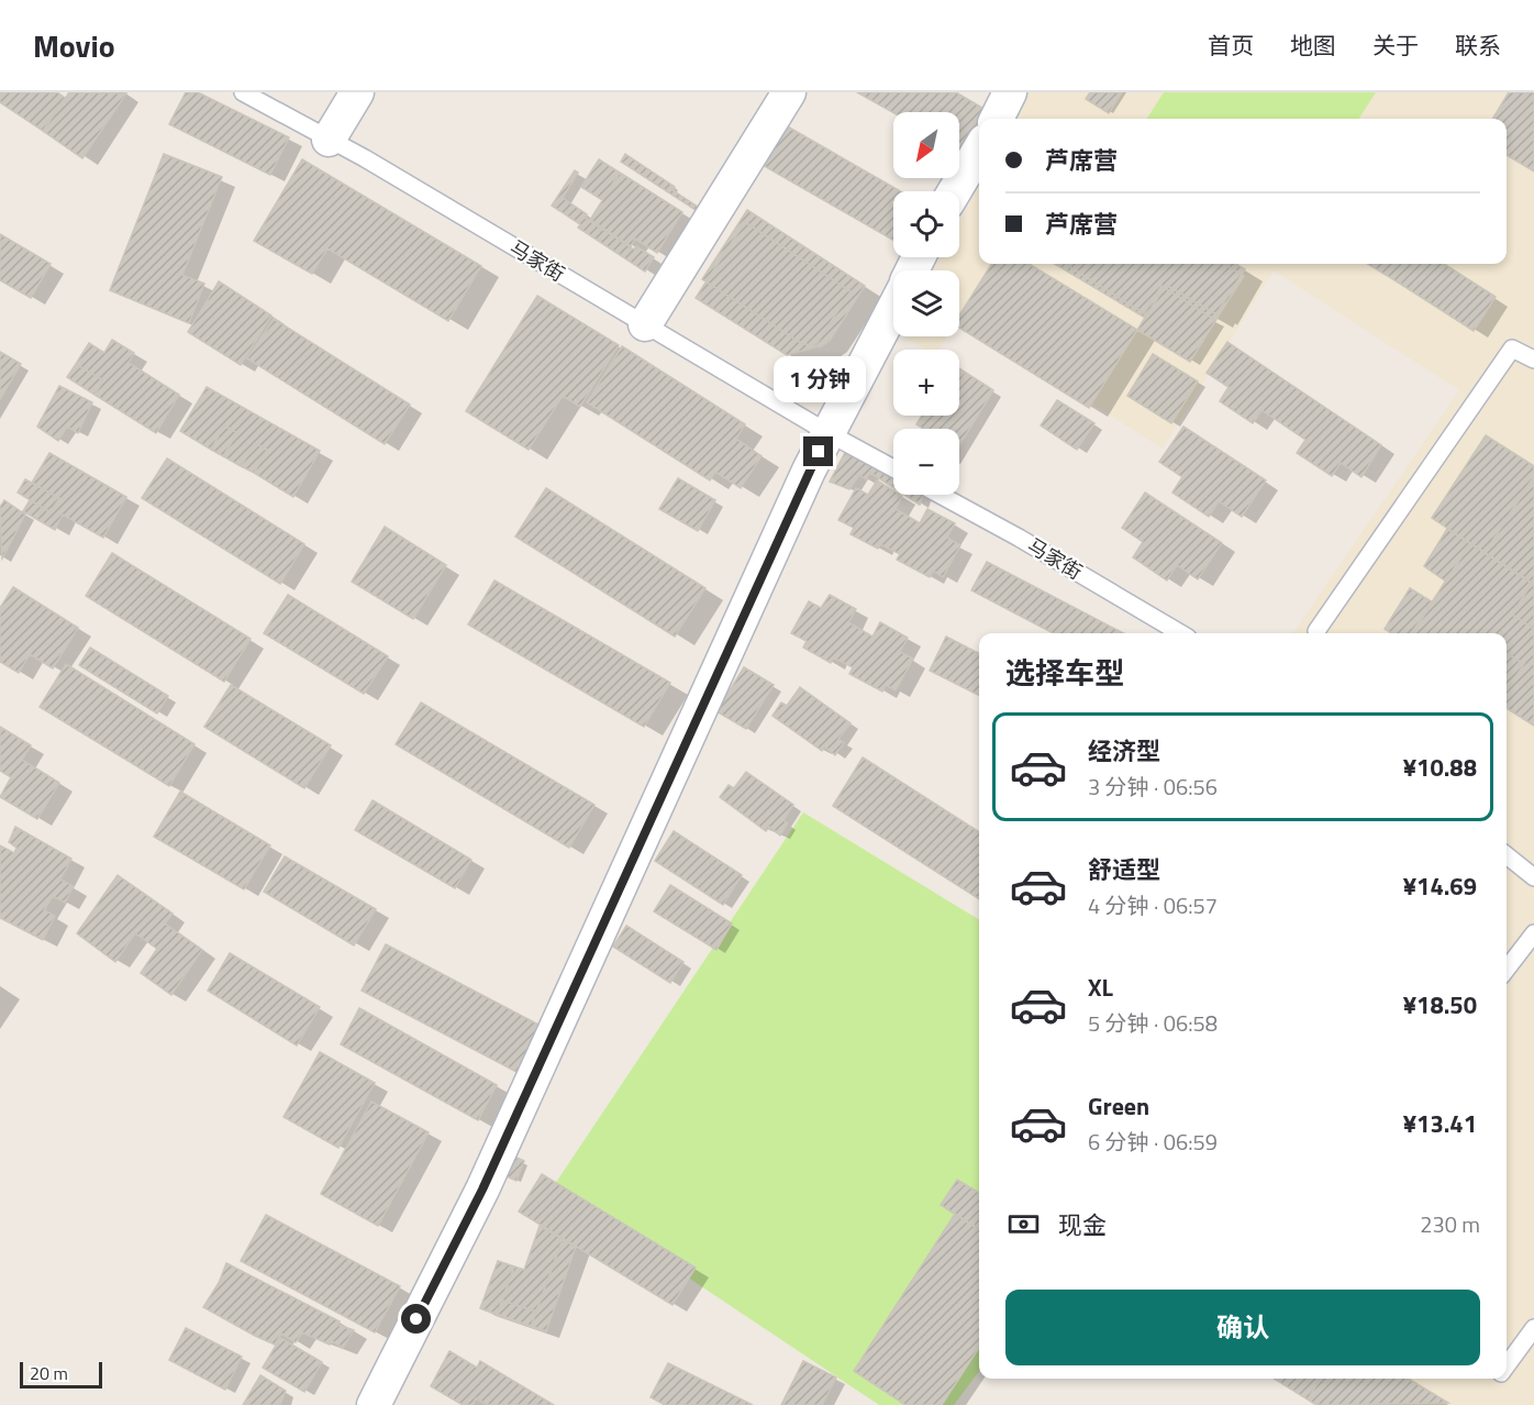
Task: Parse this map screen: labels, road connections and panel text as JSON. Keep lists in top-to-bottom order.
{
  "streets": {
    "lane": ["马家街"]
  },
  "scale_bar": "20 m",
  "north": "bottom left",
  "page": {
    "header": "Movio",
    "nav": [
      "首页",
      "地图",
      "关于",
      "联系"
    ],
    "map_buttons": ["+", "−"],
    "banner": ["芦席营", "芦席营"],
    "bubble": "1 分钟",
    "heading": "选择车型",
    "list": [
      {
        "name": "经济型",
        "note": "3 分钟 · 06:56",
        "value": "¥10.88"
      },
      {
        "name": "舒适型",
        "note": "4 分钟 · 06:57",
        "value": "¥14.69"
      },
      {
        "name": "XL",
        "note": "5 分钟 · 06:58",
        "value": "¥18.50"
      },
      {
        "name": "Green",
        "note": "6 分钟 · 06:59",
        "value": "¥13.41"
      }
    ],
    "pay": ["现金", "230 m"],
    "buttons": "确认",
    "scale": "20 m"
  }
}
